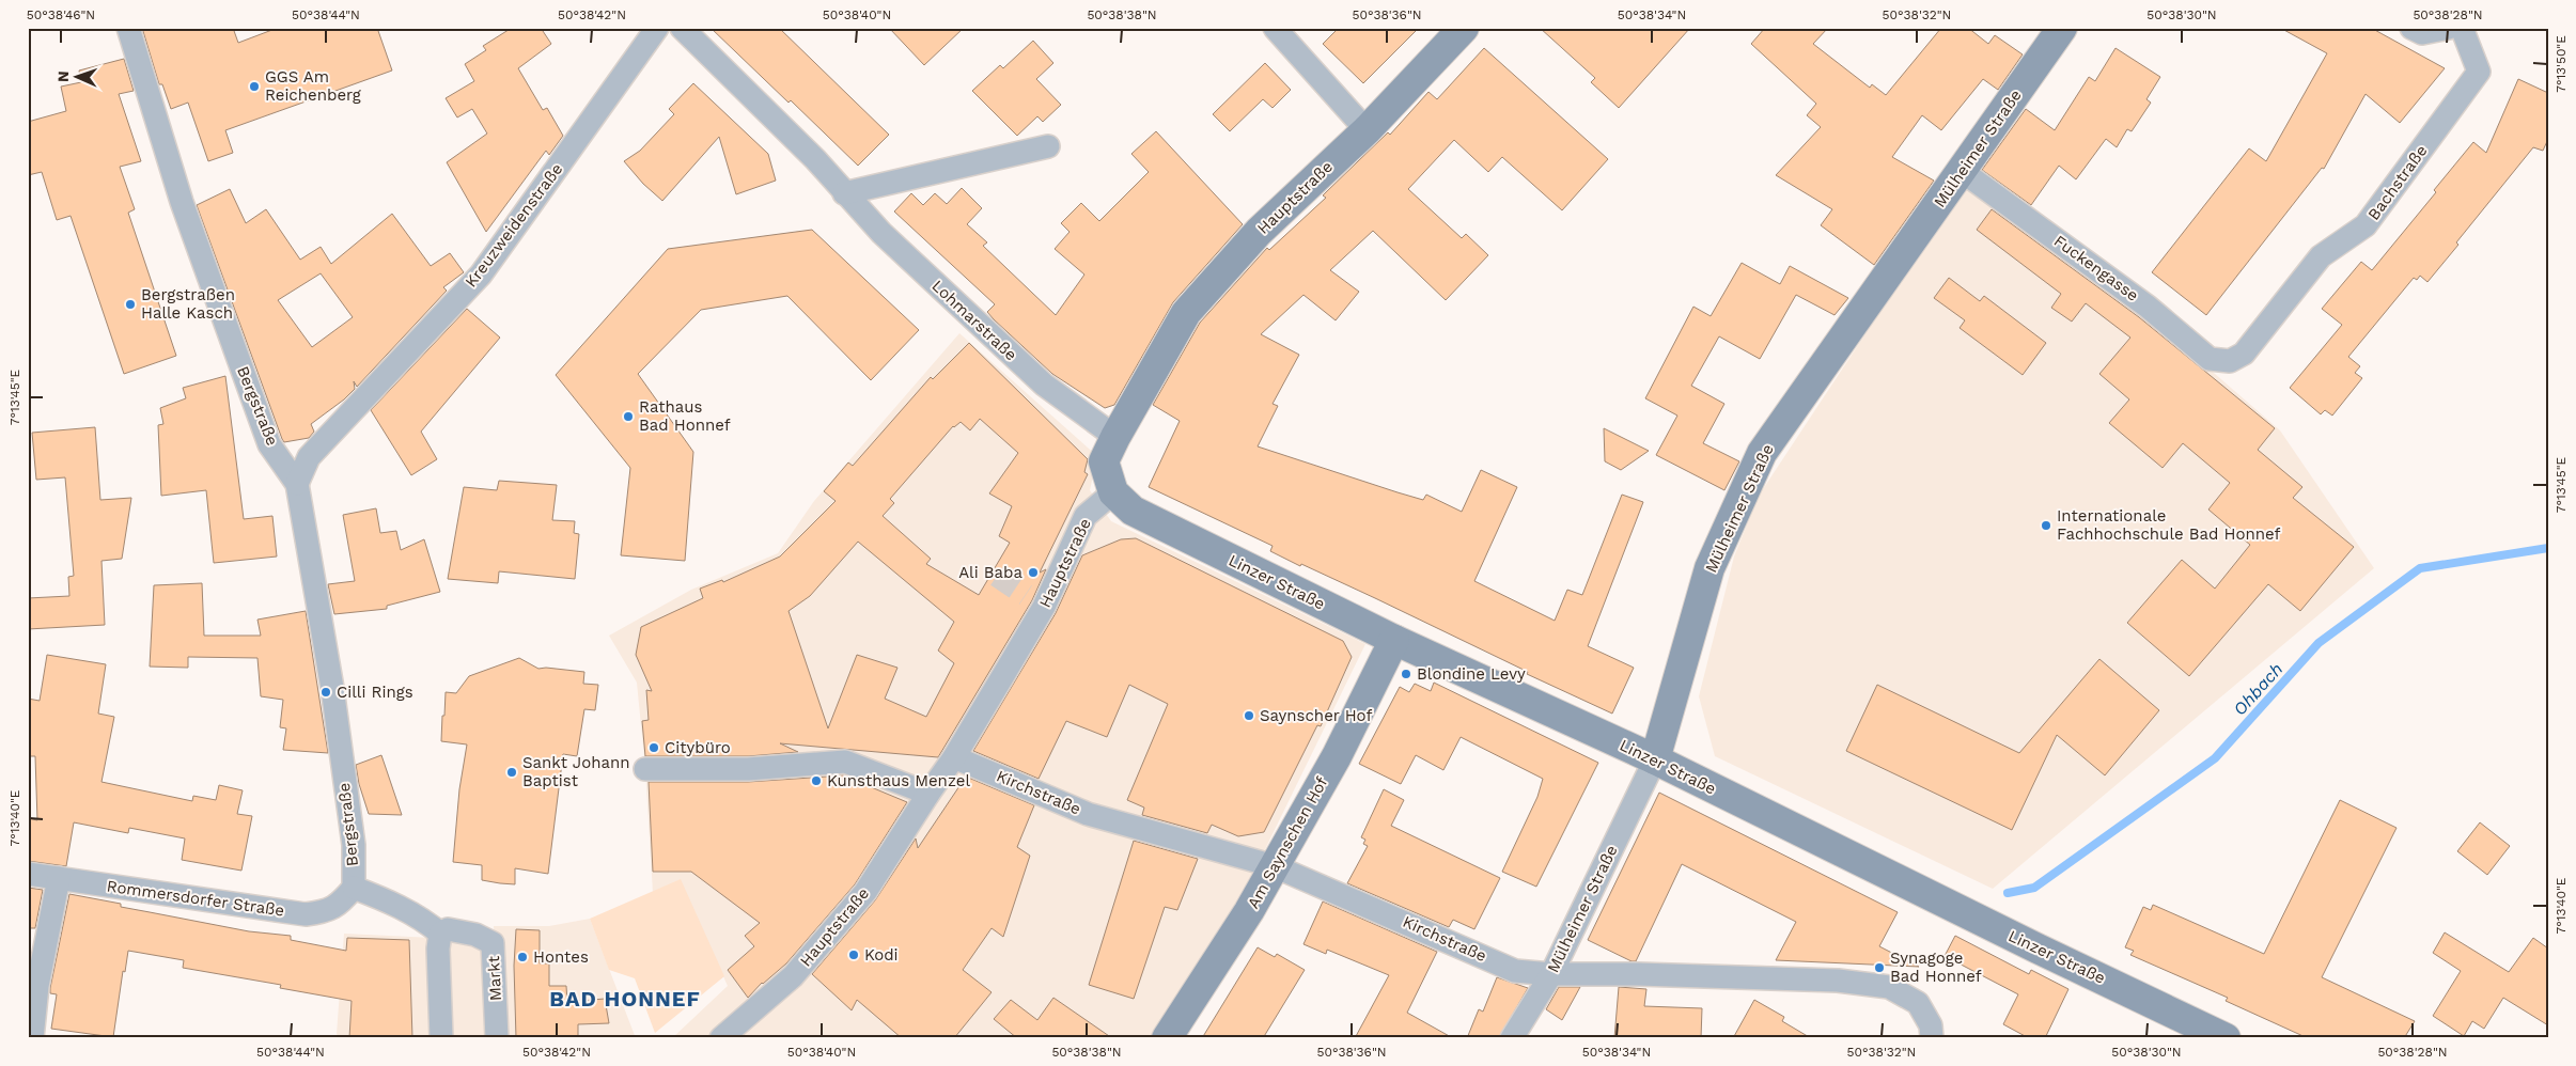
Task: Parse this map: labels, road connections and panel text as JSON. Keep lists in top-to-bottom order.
{
  "streets": {
    "main road": [
      "Mülheimer Straße",
      "Hauptstraße",
      "Linzer Straße",
      "Am Saynschen Hof"
    ],
    "street": [
      "Bachstraße",
      "Kreuzweidenstraße",
      "Fuckengasse",
      "Lohmarstraße",
      "Bergstraße",
      "Kirchstraße",
      "Rommersdorfer Straße",
      "Markt"
    ]
  },
  "crossings": [
    ["Mülheimer Straße", "Fuckengasse"],
    ["Mülheimer Straße", "Linzer Straße"],
    ["Mülheimer Straße", "Kirchstraße"],
    ["Bachstraße", "Fuckengasse"],
    ["Hauptstraße", "Lohmarstraße"],
    ["Hauptstraße", "Linzer Straße"],
    ["Hauptstraße", "Kirchstraße"],
    ["Kreuzweidenstraße", "Bergstraße"],
    ["Bergstraße", "Rommersdorfer Straße"],
    ["Linzer Straße", "Am Saynschen Hof"],
    ["Kirchstraße", "Am Saynschen Hof"]
  ],
  "districts": ["BAD HONNEF"],
  "water": ["Ohbach"],
  "places": [
    "GGS Am Reichenberg",
    "Bergstraßen Halle Kasch",
    "Rathaus Bad Honnef",
    "Internationale Fachhochschule Bad Honnef",
    "Ali Baba",
    "Blondine Levy",
    "Cilli Rings",
    "Saynscher Hof",
    "Citybüro",
    "Sankt Johann Baptist",
    "Kunsthaus Menzel",
    "Kodi",
    "Hontes",
    "Synagoge Bad Honnef"
  ],
  "north": "left",
  "coordinates": [
    "50°38'46\"N",
    "50°38'44\"N",
    "50°38'42\"N",
    "50°38'40\"N",
    "50°38'38\"N",
    "50°38'36\"N",
    "50°38'34\"N",
    "50°38'32\"N",
    "50°38'30\"N",
    "50°38'28\"N",
    "7°13'50\"E",
    "7°13'45\"E",
    "7°13'40\"E"
  ]
}
